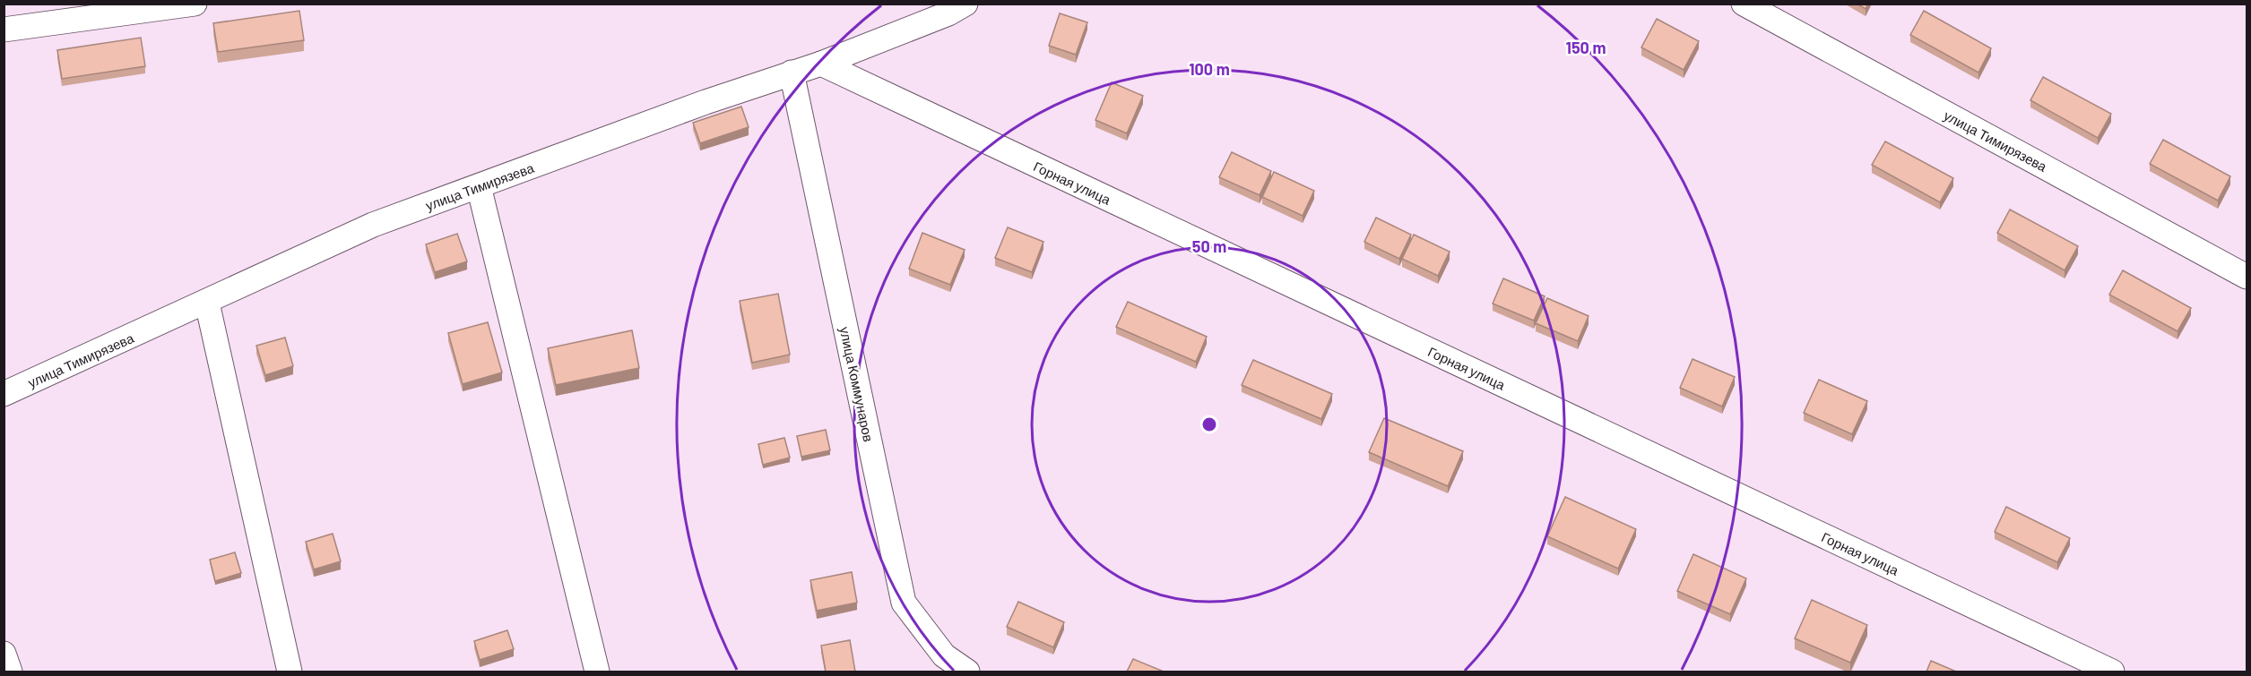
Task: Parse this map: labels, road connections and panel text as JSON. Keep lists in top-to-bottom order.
{
  "streets": {
    "street": ["улица Тимирязева", "Горная улица", "улица Коммунаров"]
  },
  "crossings": [
    ["улица Тимирязева", "Горная улица"],
    ["улица Тимирязева", "улица Коммунаров"]
  ],
  "rings": ["150 m", "100 m", "50 m"]
}
